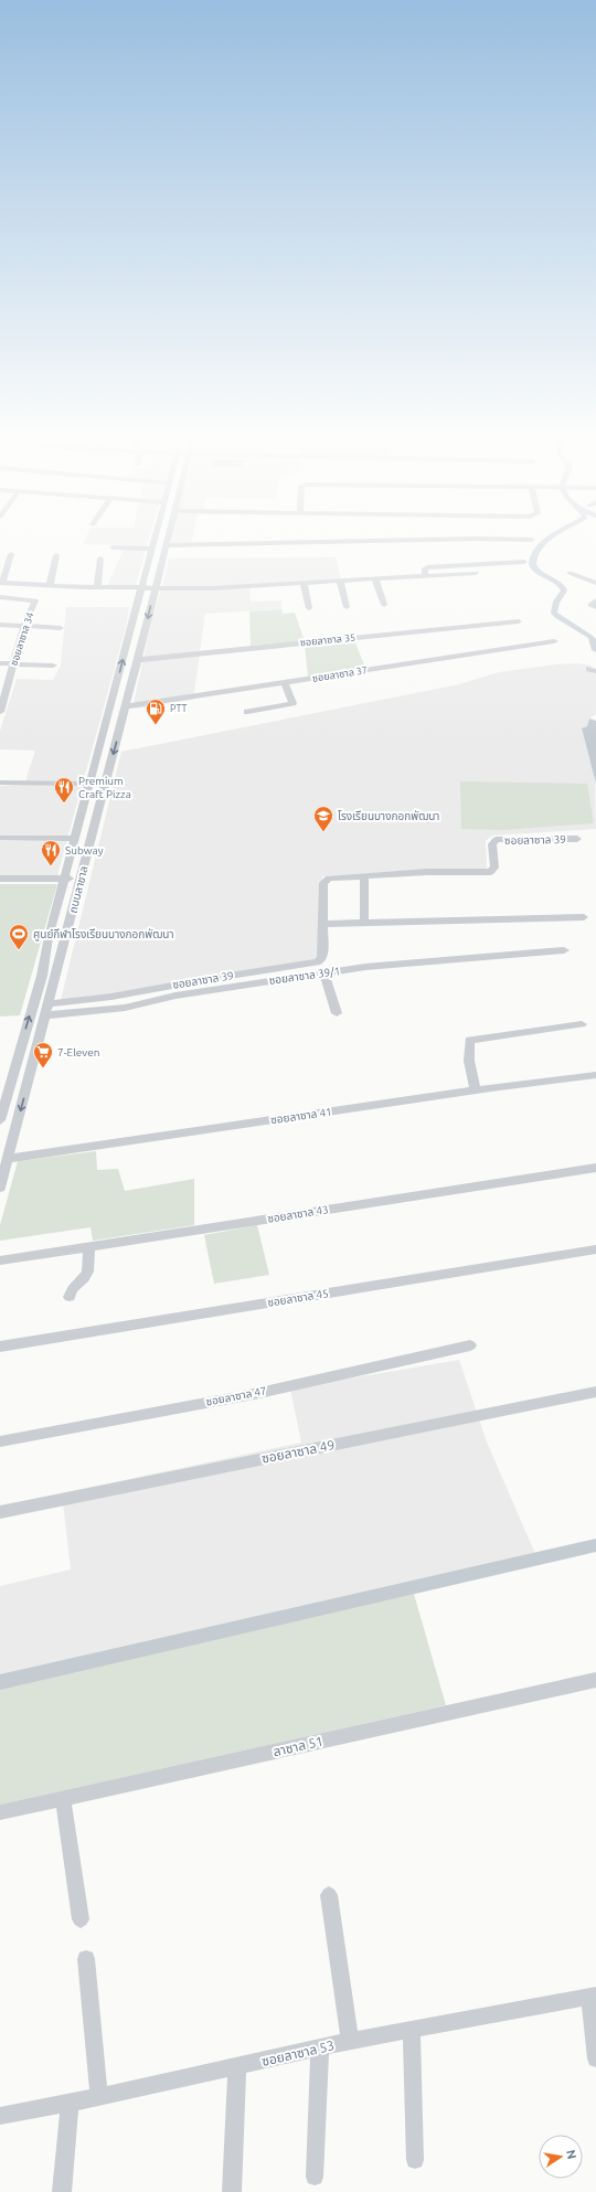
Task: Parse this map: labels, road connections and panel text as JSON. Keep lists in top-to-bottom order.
{
  "streets": {
    "street": [
      "ซอยลาซาล 34",
      "ซอยลาซาล 35",
      "ซอยลาซาล 37",
      "ซอยลาซาล 39",
      "ถนนลาซาล",
      "ซอยลาซาล 39/1",
      "ซอยลาซาล 41",
      "ซอยลาซาล 43",
      "ซอยลาซาล 45",
      "ซอยลาซาล 47",
      "ซอยลาซาล 49",
      "ลาซาล 51",
      "ซอยลาซาล 53"
    ]
  },
  "crossings": [
    ["ซอยลาซาล 35", "ถนนลาซาล"],
    ["ซอยลาซาล 37", "ถนนลาซาล"],
    ["ซอยลาซาล 39", "ถนนลาซาล"],
    ["ถนนลาซาล", "ซอยลาซาล 39/1"],
    ["ถนนลาซาล", "ซอยลาซาล 41"]
  ],
  "places": {
    "fuel station": ["PTT"],
    "restaurant": ["Premium Craft Pizza", "Subway"],
    "school or university": ["โรงเรียนบางกอกพัฒนา"],
    "sports": ["ศูนย์กีฬาโรงเรียนบางกอกพัฒนา"],
    "supermarket": ["7-Eleven"]
  },
  "north": "right"
}
